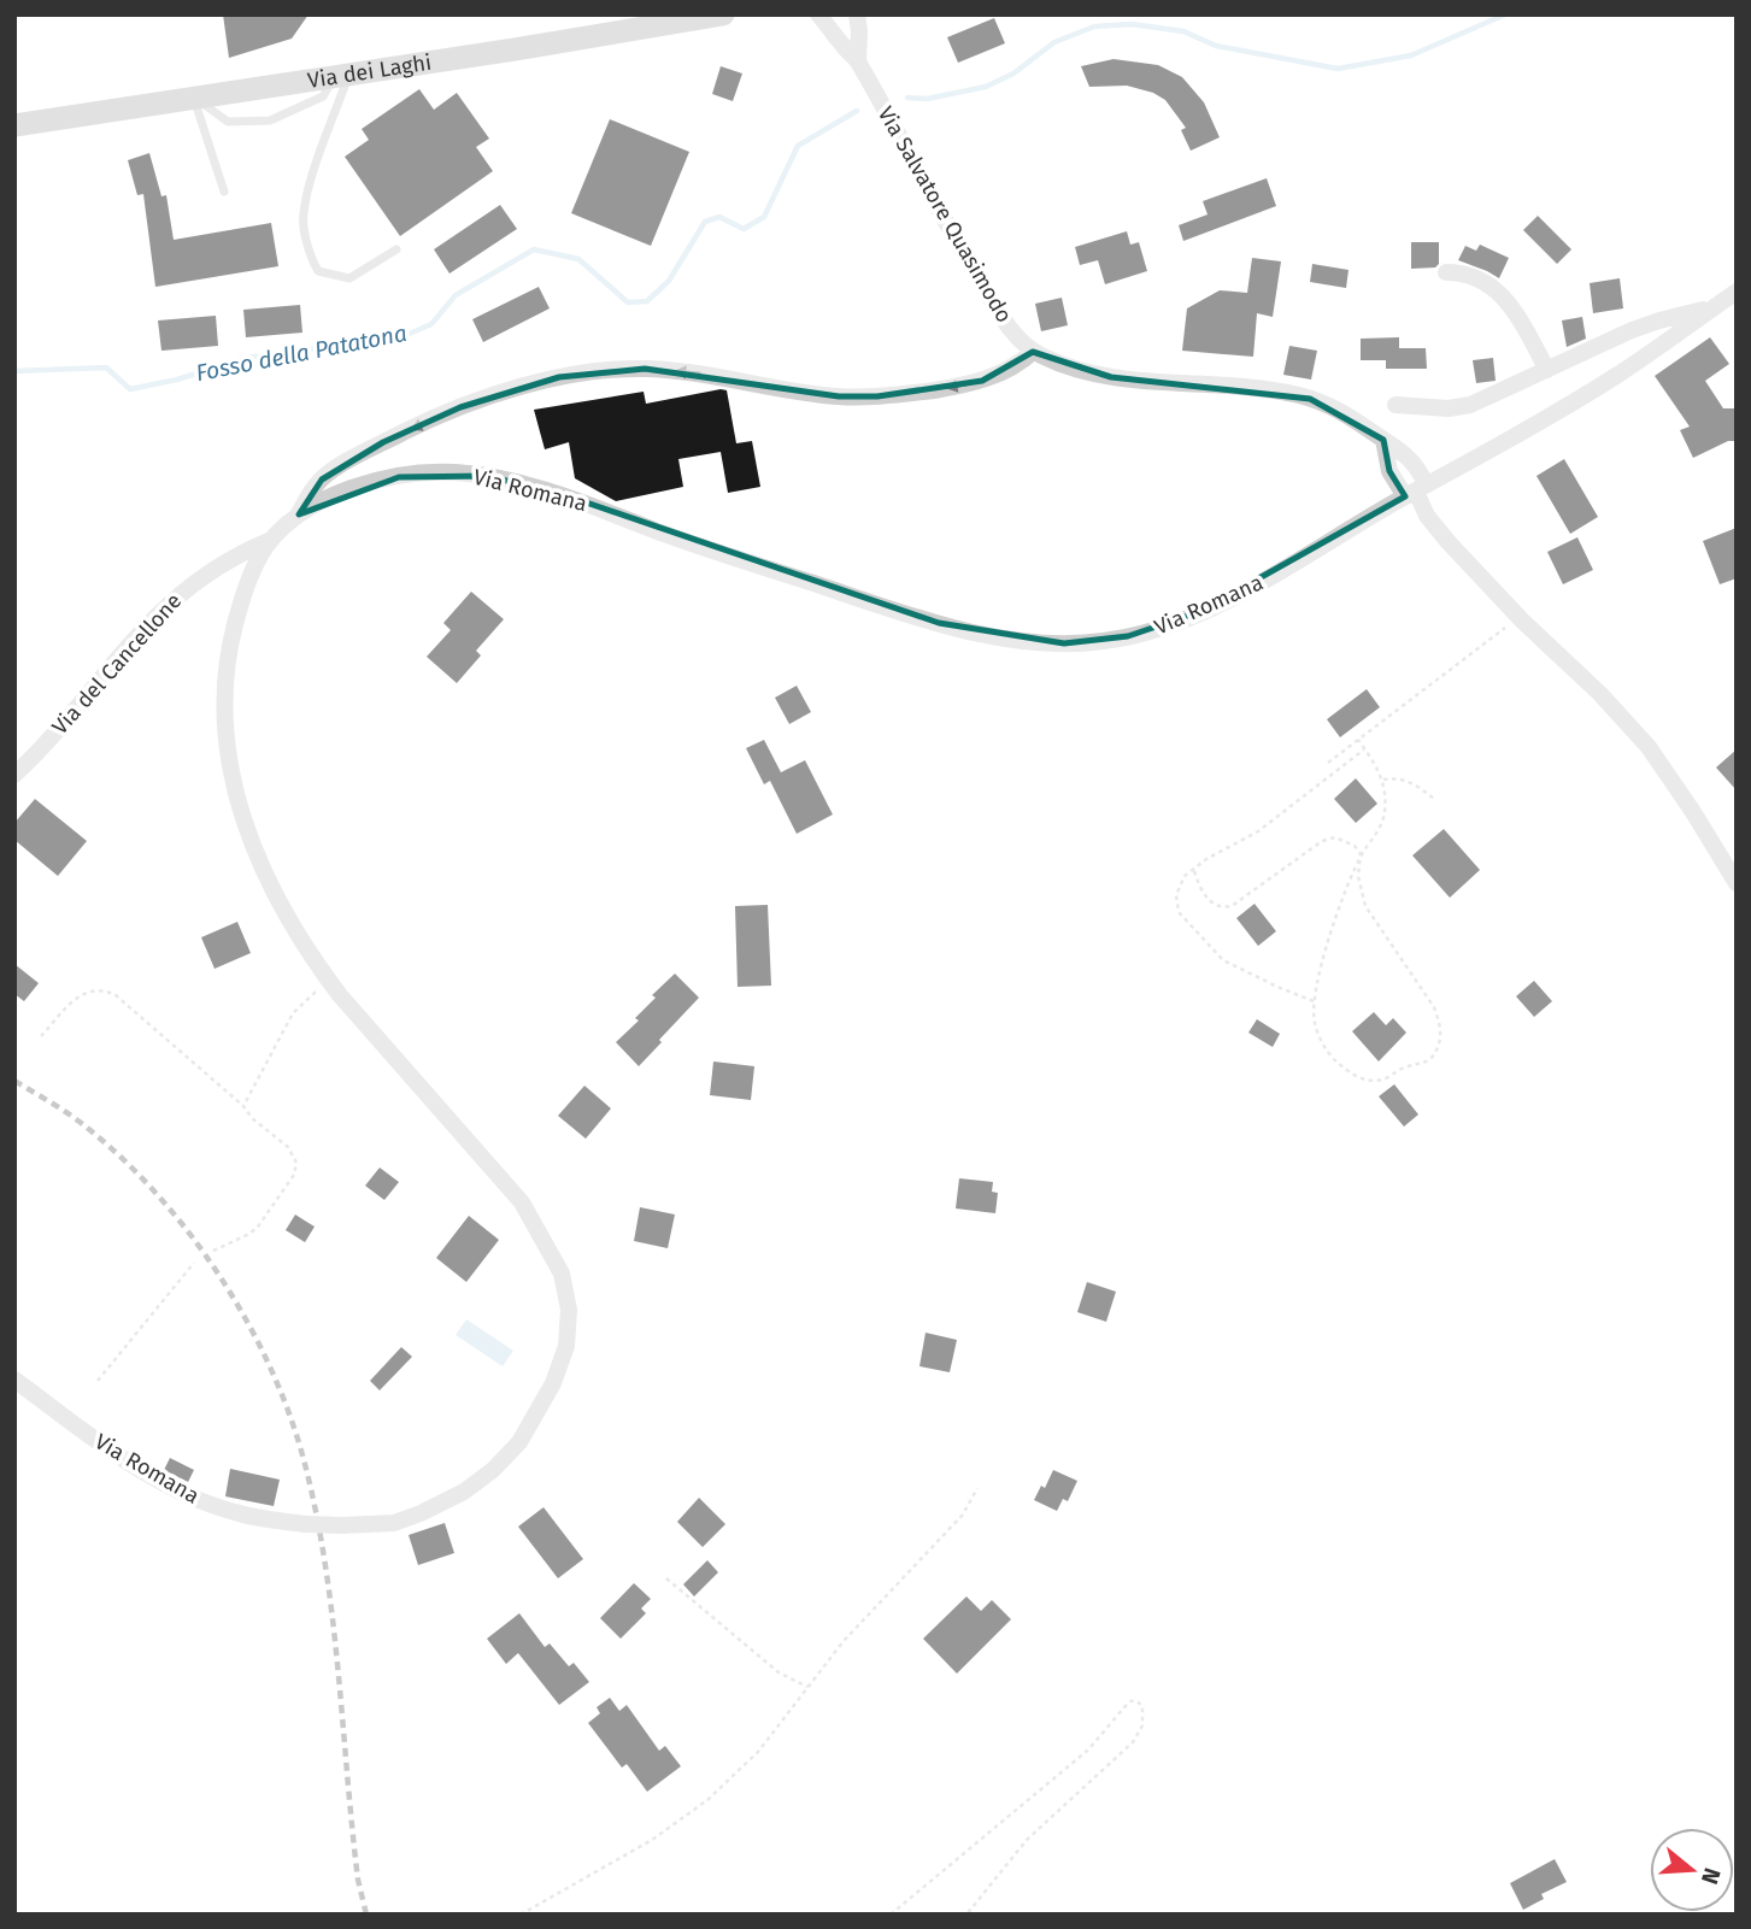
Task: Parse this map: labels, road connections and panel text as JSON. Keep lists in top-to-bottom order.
{
  "streets": {
    "main road": ["Via dei Laghi"],
    "street": ["Via Salvatore Quasimodo", "Via Romana", "Via del Cancellone"]
  },
  "crossings": [
    ["Via Salvatore Quasimodo", "Via Romana"],
    ["Via Romana", "Via del Cancellone"]
  ],
  "water": ["Fosso della Patatona"],
  "north": "right"
}
